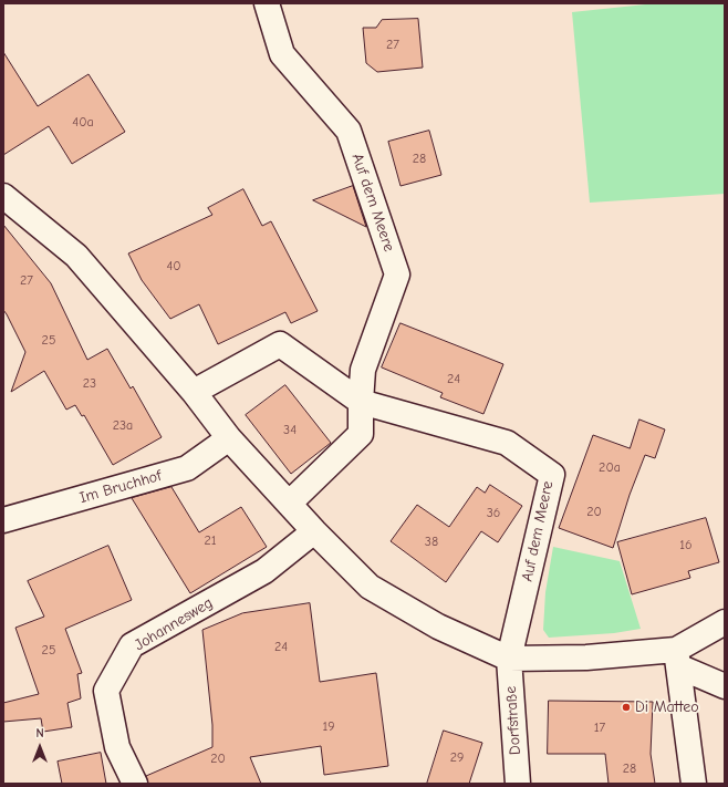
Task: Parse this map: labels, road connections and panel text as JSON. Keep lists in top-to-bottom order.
{
  "streets": {
    "street": [
      "Auf dem Meere",
      "Im Bruchhof",
      "Johannesweg",
      "Dorfstraße"
    ]
  },
  "crossings": [
    ["Auf dem Meere", "Dorfstraße"]
  ],
  "places": ["Di Matteo"],
  "house_numbers": [
    "27",
    "40a",
    "28",
    "40",
    "27",
    "25",
    "24",
    "23",
    "23a",
    "34",
    "20a",
    "20",
    "36",
    "21",
    "38",
    "16",
    "24",
    "25",
    "19",
    "17",
    "29",
    "20",
    "28"
  ],
  "north": "top"
}
